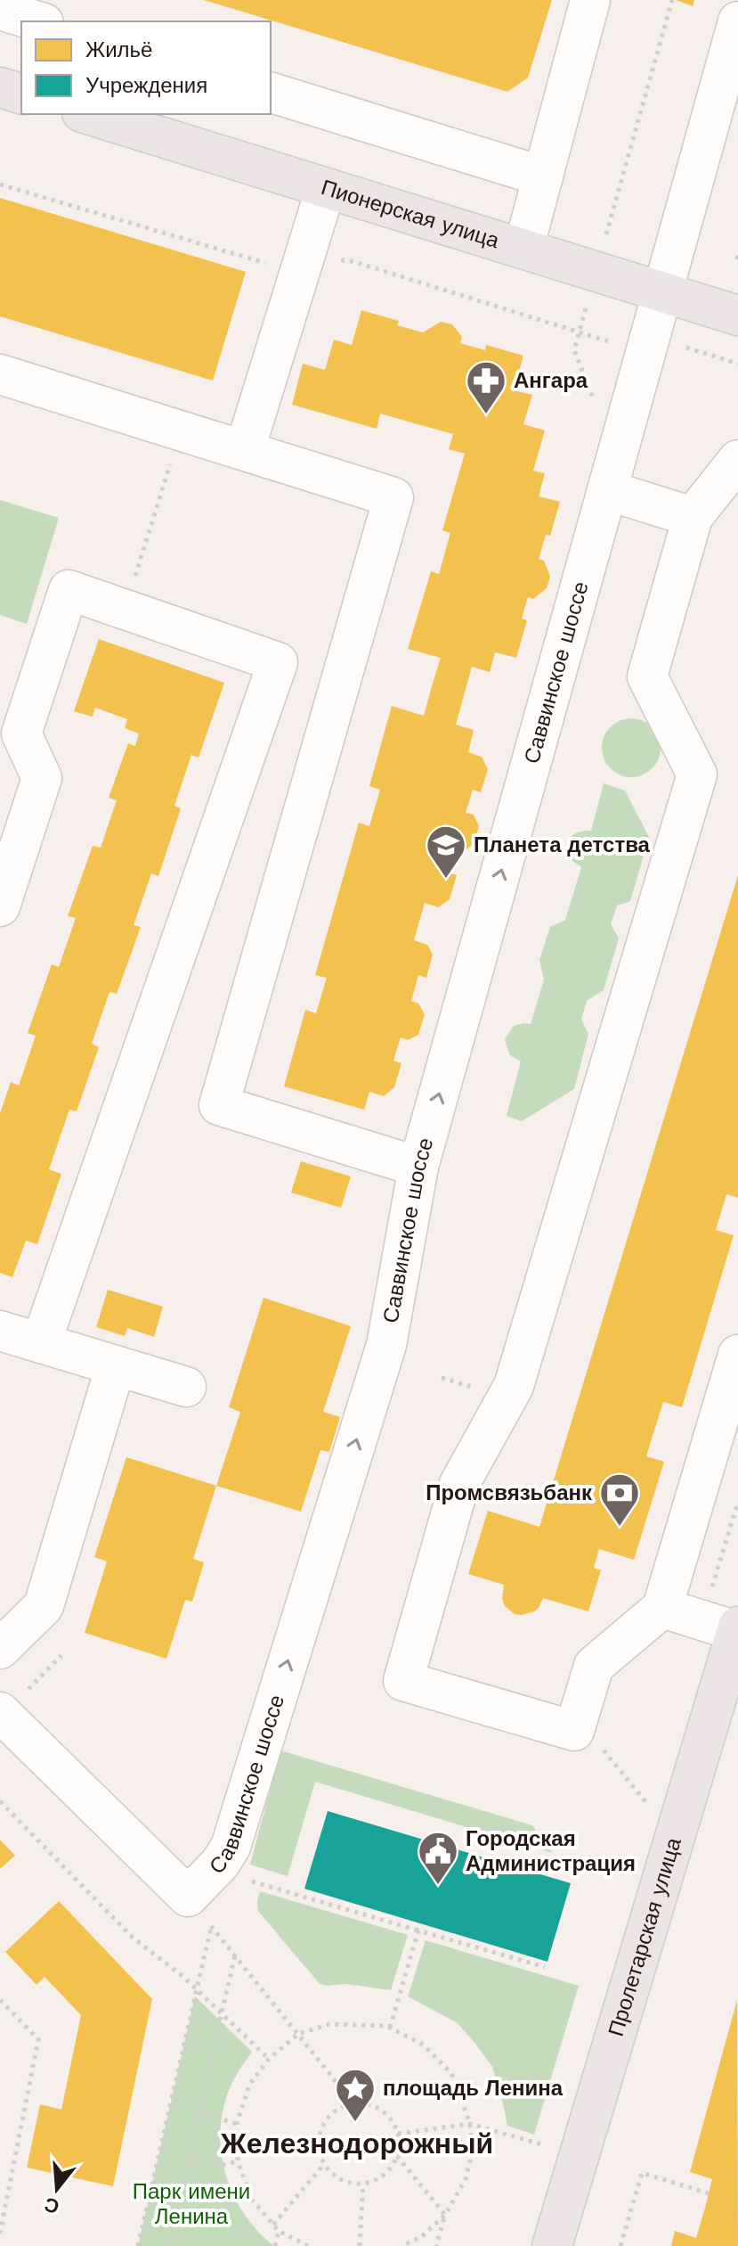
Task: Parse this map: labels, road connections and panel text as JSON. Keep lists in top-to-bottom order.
{
  "streets": {
    "main road": ["Пионерская улица", "Пролетарская улица"],
    "street": ["Саввинское шоссе"]
  },
  "crossings": [
    ["Пионерская улица", "Саввинское шоссе"]
  ],
  "districts": ["Железнодорожный"],
  "parks": ["Парк имени Ленина"],
  "places": {
    "pharmacy": ["Ангара"],
    "school or university": ["Планета детства"],
    "bank": ["Промсвязьбанк"],
    "public building": ["Городская Администрация"],
    "place": ["площадь Ленина"]
  },
  "legend": ["Жильё", "Учреждения"],
  "north": "bottom"
}
